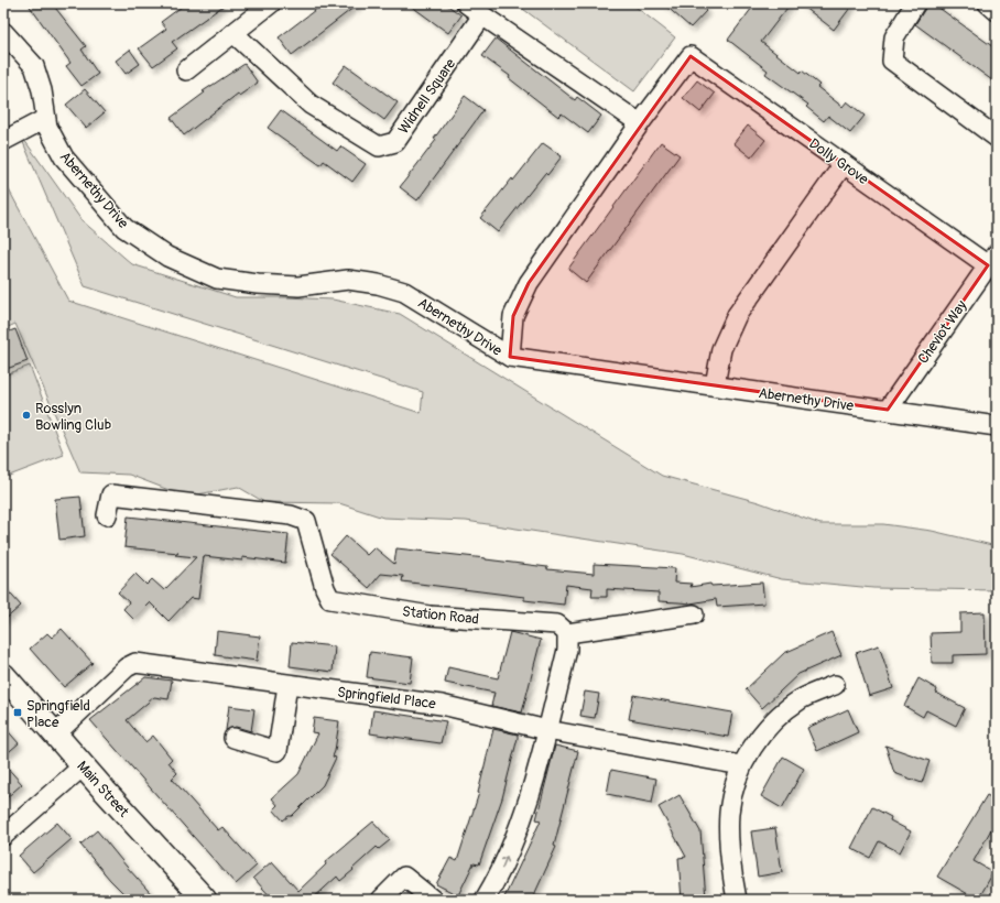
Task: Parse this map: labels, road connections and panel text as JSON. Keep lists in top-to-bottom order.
{
  "streets": {
    "main road": ["Main Street"],
    "street": [
      "Widnell Square",
      "Dolly Grove",
      "Abernethy Drive",
      "Cheviot Way",
      "Station Road",
      "Springfield Place"
    ]
  },
  "crossings": [
    ["Dolly Grove", "Cheviot Way"],
    ["Abernethy Drive", "Cheviot Way"],
    ["Springfield Place", "Main Street"]
  ],
  "places": {
    "other": ["Rosslyn Bowling Club"],
    "transit": ["Springfield Place"]
  }
}
